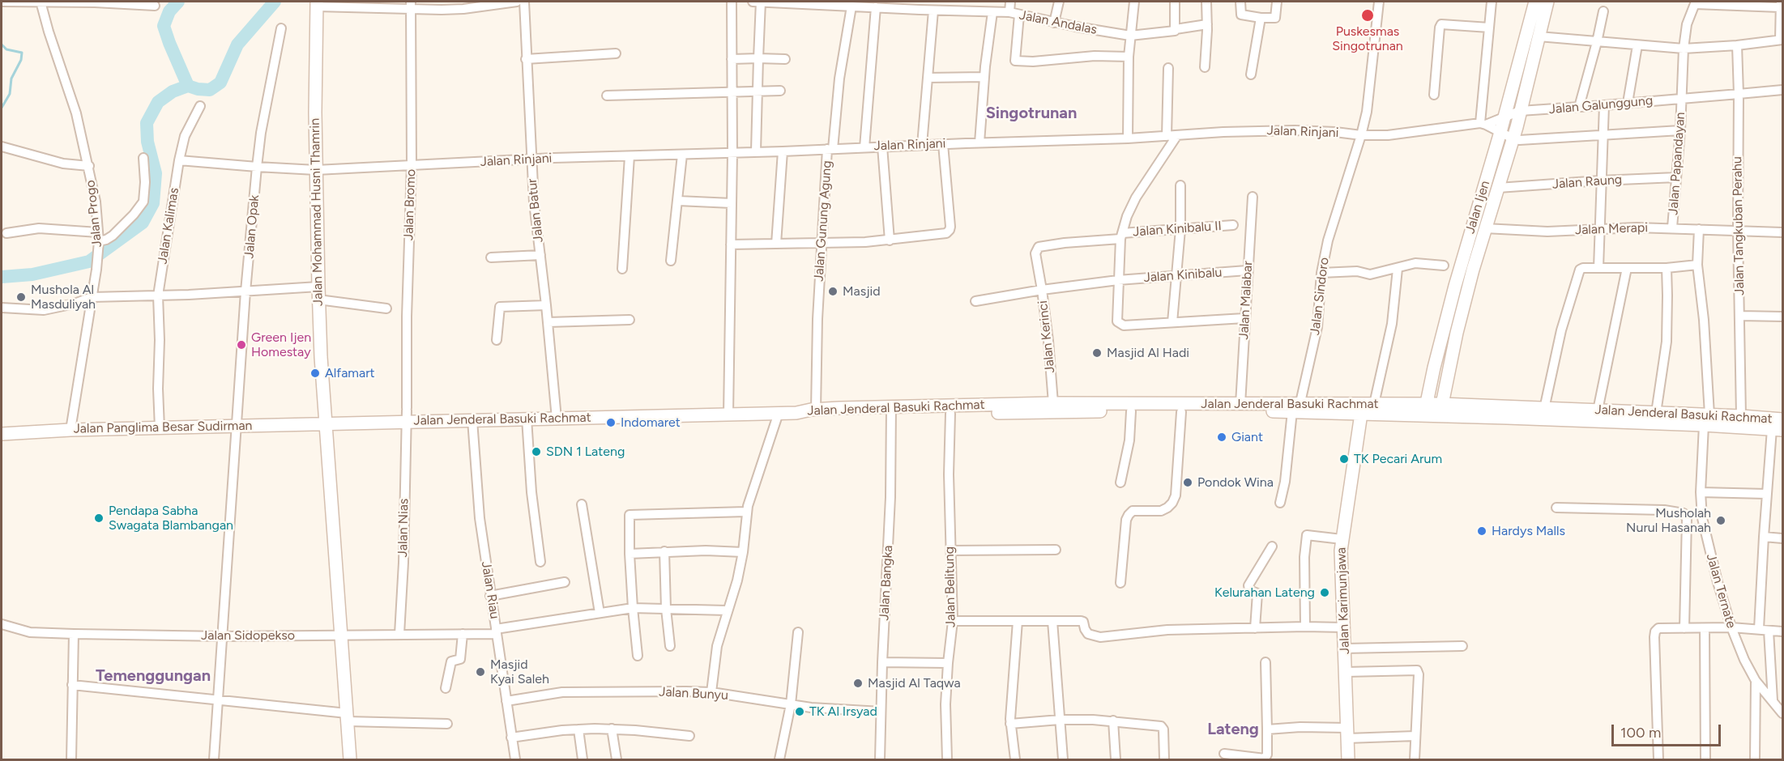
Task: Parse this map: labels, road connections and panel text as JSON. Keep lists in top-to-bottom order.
{
  "streets": {
    "main road": [
      "Jalan Ijen",
      "Jalan Mohammad Husni Thamrin",
      "Jalan Jenderal Basuki Rachmat",
      "Jalan Panglima Besar Sudirman",
      "Jalan Karimunjawa"
    ],
    "street": [
      "Jalan Andalas",
      "Jalan Galunggung",
      "Jalan Rinjani",
      "Jalan Papandayan",
      "Jalan Raung",
      "Jalan Bromo",
      "Jalan Batur",
      "Jalan Progo",
      "Jalan Gunung Agung",
      "Jalan Kalimas",
      "Jalan Tangkuban Perahu",
      "Jalan Opak",
      "Jalan Kinibalu II",
      "Jalan Merapi",
      "Jalan Kinibalu",
      "Jalan Sindoro",
      "Jalan Malabar",
      "Jalan Kerinci",
      "Jalan Nias",
      "Jalan Bangka",
      "Jalan Belitung",
      "Jalan Riau",
      "Jalan Ternate",
      "Jalan Sidopekso",
      "Jalan Bunyu"
    ]
  },
  "crossings": [
    ["Jalan Andalas", "Jalan Gunung Agung"],
    ["Jalan Galunggung", "Jalan Rinjani"],
    ["Jalan Galunggung", "Jalan Papandayan"],
    ["Jalan Galunggung", "Jalan Ijen"],
    ["Jalan Rinjani", "Jalan Bromo"],
    ["Jalan Rinjani", "Jalan Ijen"],
    ["Jalan Rinjani", "Jalan Batur"],
    ["Jalan Rinjani", "Jalan Mohammad Husni Thamrin"],
    ["Jalan Rinjani", "Jalan Gunung Agung"],
    ["Jalan Rinjani", "Jalan Sindoro"],
    ["Jalan Papandayan", "Jalan Raung"],
    ["Jalan Papandayan", "Jalan Merapi"],
    ["Jalan Raung", "Jalan Ijen"],
    ["Jalan Bromo", "Jalan Jenderal Basuki Rachmat"],
    ["Jalan Bromo", "Jalan Nias"],
    ["Jalan Ijen", "Jalan Merapi"],
    ["Jalan Ijen", "Jalan Jenderal Basuki Rachmat"],
    ["Jalan Batur", "Jalan Jenderal Basuki Rachmat"],
    ["Jalan Mohammad Husni Thamrin", "Jalan Jenderal Basuki Rachmat"],
    ["Jalan Mohammad Husni Thamrin", "Jalan Panglima Besar Sudirman"],
    ["Jalan Mohammad Husni Thamrin", "Jalan Sidopekso"],
    ["Jalan Progo", "Jalan Panglima Besar Sudirman"],
    ["Jalan Gunung Agung", "Jalan Jenderal Basuki Rachmat"],
    ["Jalan Kalimas", "Jalan Panglima Besar Sudirman"],
    ["Jalan Tangkuban Perahu", "Jalan Merapi"],
    ["Jalan Tangkuban Perahu", "Jalan Jenderal Basuki Rachmat"],
    ["Jalan Opak", "Jalan Panglima Besar Sudirman"],
    ["Jalan Opak", "Jalan Sidopekso"],
    ["Jalan Kinibalu II", "Jalan Kerinci"],
    ["Jalan Merapi", "Jalan Ternate"],
    ["Jalan Kinibalu", "Jalan Malabar"],
    ["Jalan Kinibalu", "Jalan Kerinci"],
    ["Jalan Sindoro", "Jalan Jenderal Basuki Rachmat"],
    ["Jalan Malabar", "Jalan Jenderal Basuki Rachmat"],
    ["Jalan Kerinci", "Jalan Jenderal Basuki Rachmat"],
    ["Jalan Jenderal Basuki Rachmat", "Jalan Panglima Besar Sudirman"],
    ["Jalan Jenderal Basuki Rachmat", "Jalan Nias"],
    ["Jalan Jenderal Basuki Rachmat", "Jalan Bangka"],
    ["Jalan Jenderal Basuki Rachmat", "Jalan Belitung"],
    ["Jalan Jenderal Basuki Rachmat", "Jalan Riau"],
    ["Jalan Jenderal Basuki Rachmat", "Jalan Ternate"],
    ["Jalan Jenderal Basuki Rachmat", "Jalan Karimunjawa"],
    ["Jalan Nias", "Jalan Sidopekso"],
    ["Jalan Bangka", "Jalan Bunyu"],
    ["Jalan Riau", "Jalan Sidopekso"],
    ["Jalan Riau", "Jalan Bunyu"]
  ],
  "districts": ["Singotrunan", "Temenggungan", "Lateng"],
  "places": [
    "Puskesmas Singotrunan",
    "Masjid",
    "Mushola Al Masduliyah",
    "Green Ijen Homestay",
    "Masjid Al Hadi",
    "Alfamart",
    "Indomaret",
    "Giant",
    "SDN 1 Lateng",
    "TK Pecari Arum",
    "Pondok Wina",
    "Pendapa Sabha Swagata Blambangan",
    "Musholah Nurul Hasanah",
    "Hardys Malls",
    "Kelurahan Lateng",
    "Masjid Kyai Saleh",
    "Masjid Al Taqwa",
    "TK Al Irsyad"
  ],
  "scale_bar": "100 m"
}
